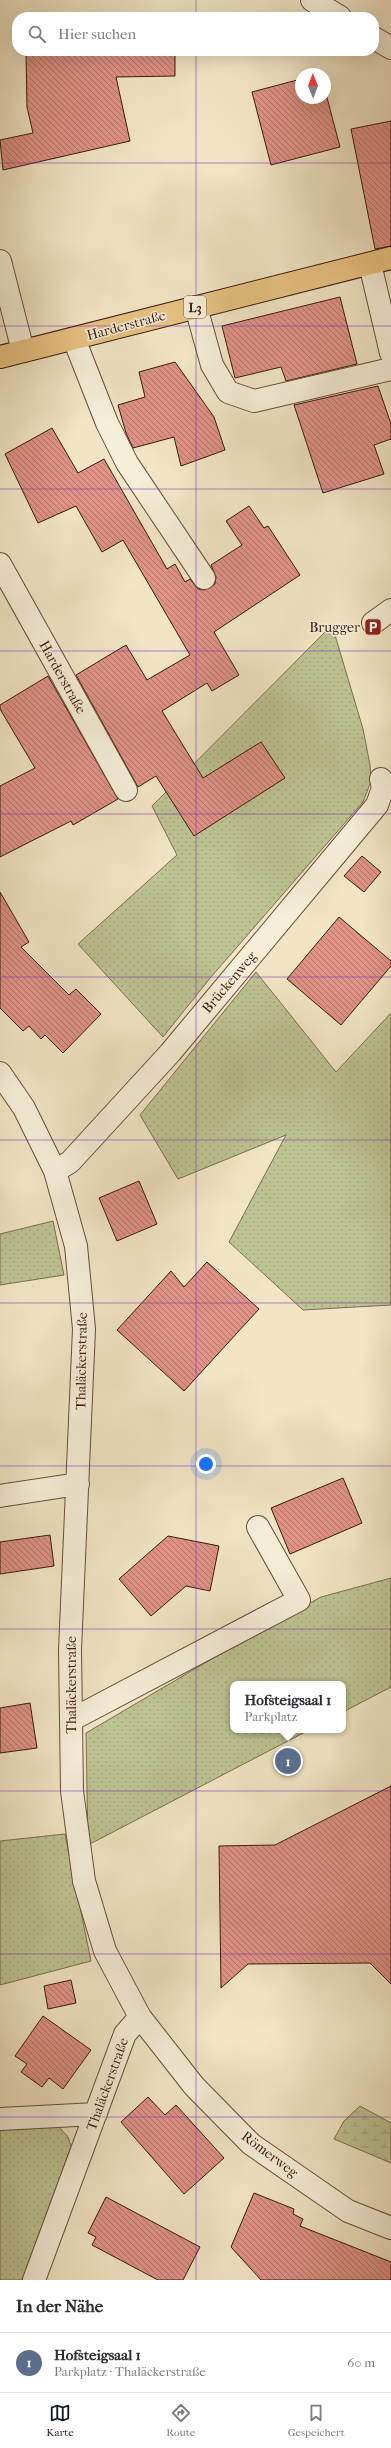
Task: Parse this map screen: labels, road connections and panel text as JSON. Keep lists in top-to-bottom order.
{
  "streets": {
    "main road": ["L3", "Harderstraße"],
    "street": ["Brückenweg", "Thaläckerstraße", "Römerweg"]
  },
  "crossings": [
    ["Brückenweg", "Thaläckerstraße"],
    ["Thaläckerstraße", "Römerweg"]
  ],
  "places": {
    "parking": ["Brugger"]
  },
  "north": "top",
  "page": {
    "search": "Hier suchen",
    "popup": ["Hofsteigsaal 1", "Parkplatz"],
    "pins": "1",
    "heading": "In der Nähe",
    "list": [
      {
        "mark": "1",
        "name": "Hofsteigsaal 1",
        "note": "Parkplatz · Thaläckerstraße",
        "value": "60 m"
      }
    ],
    "nav": ["Karte", "Route", "Gespeichert"]
  }
}
